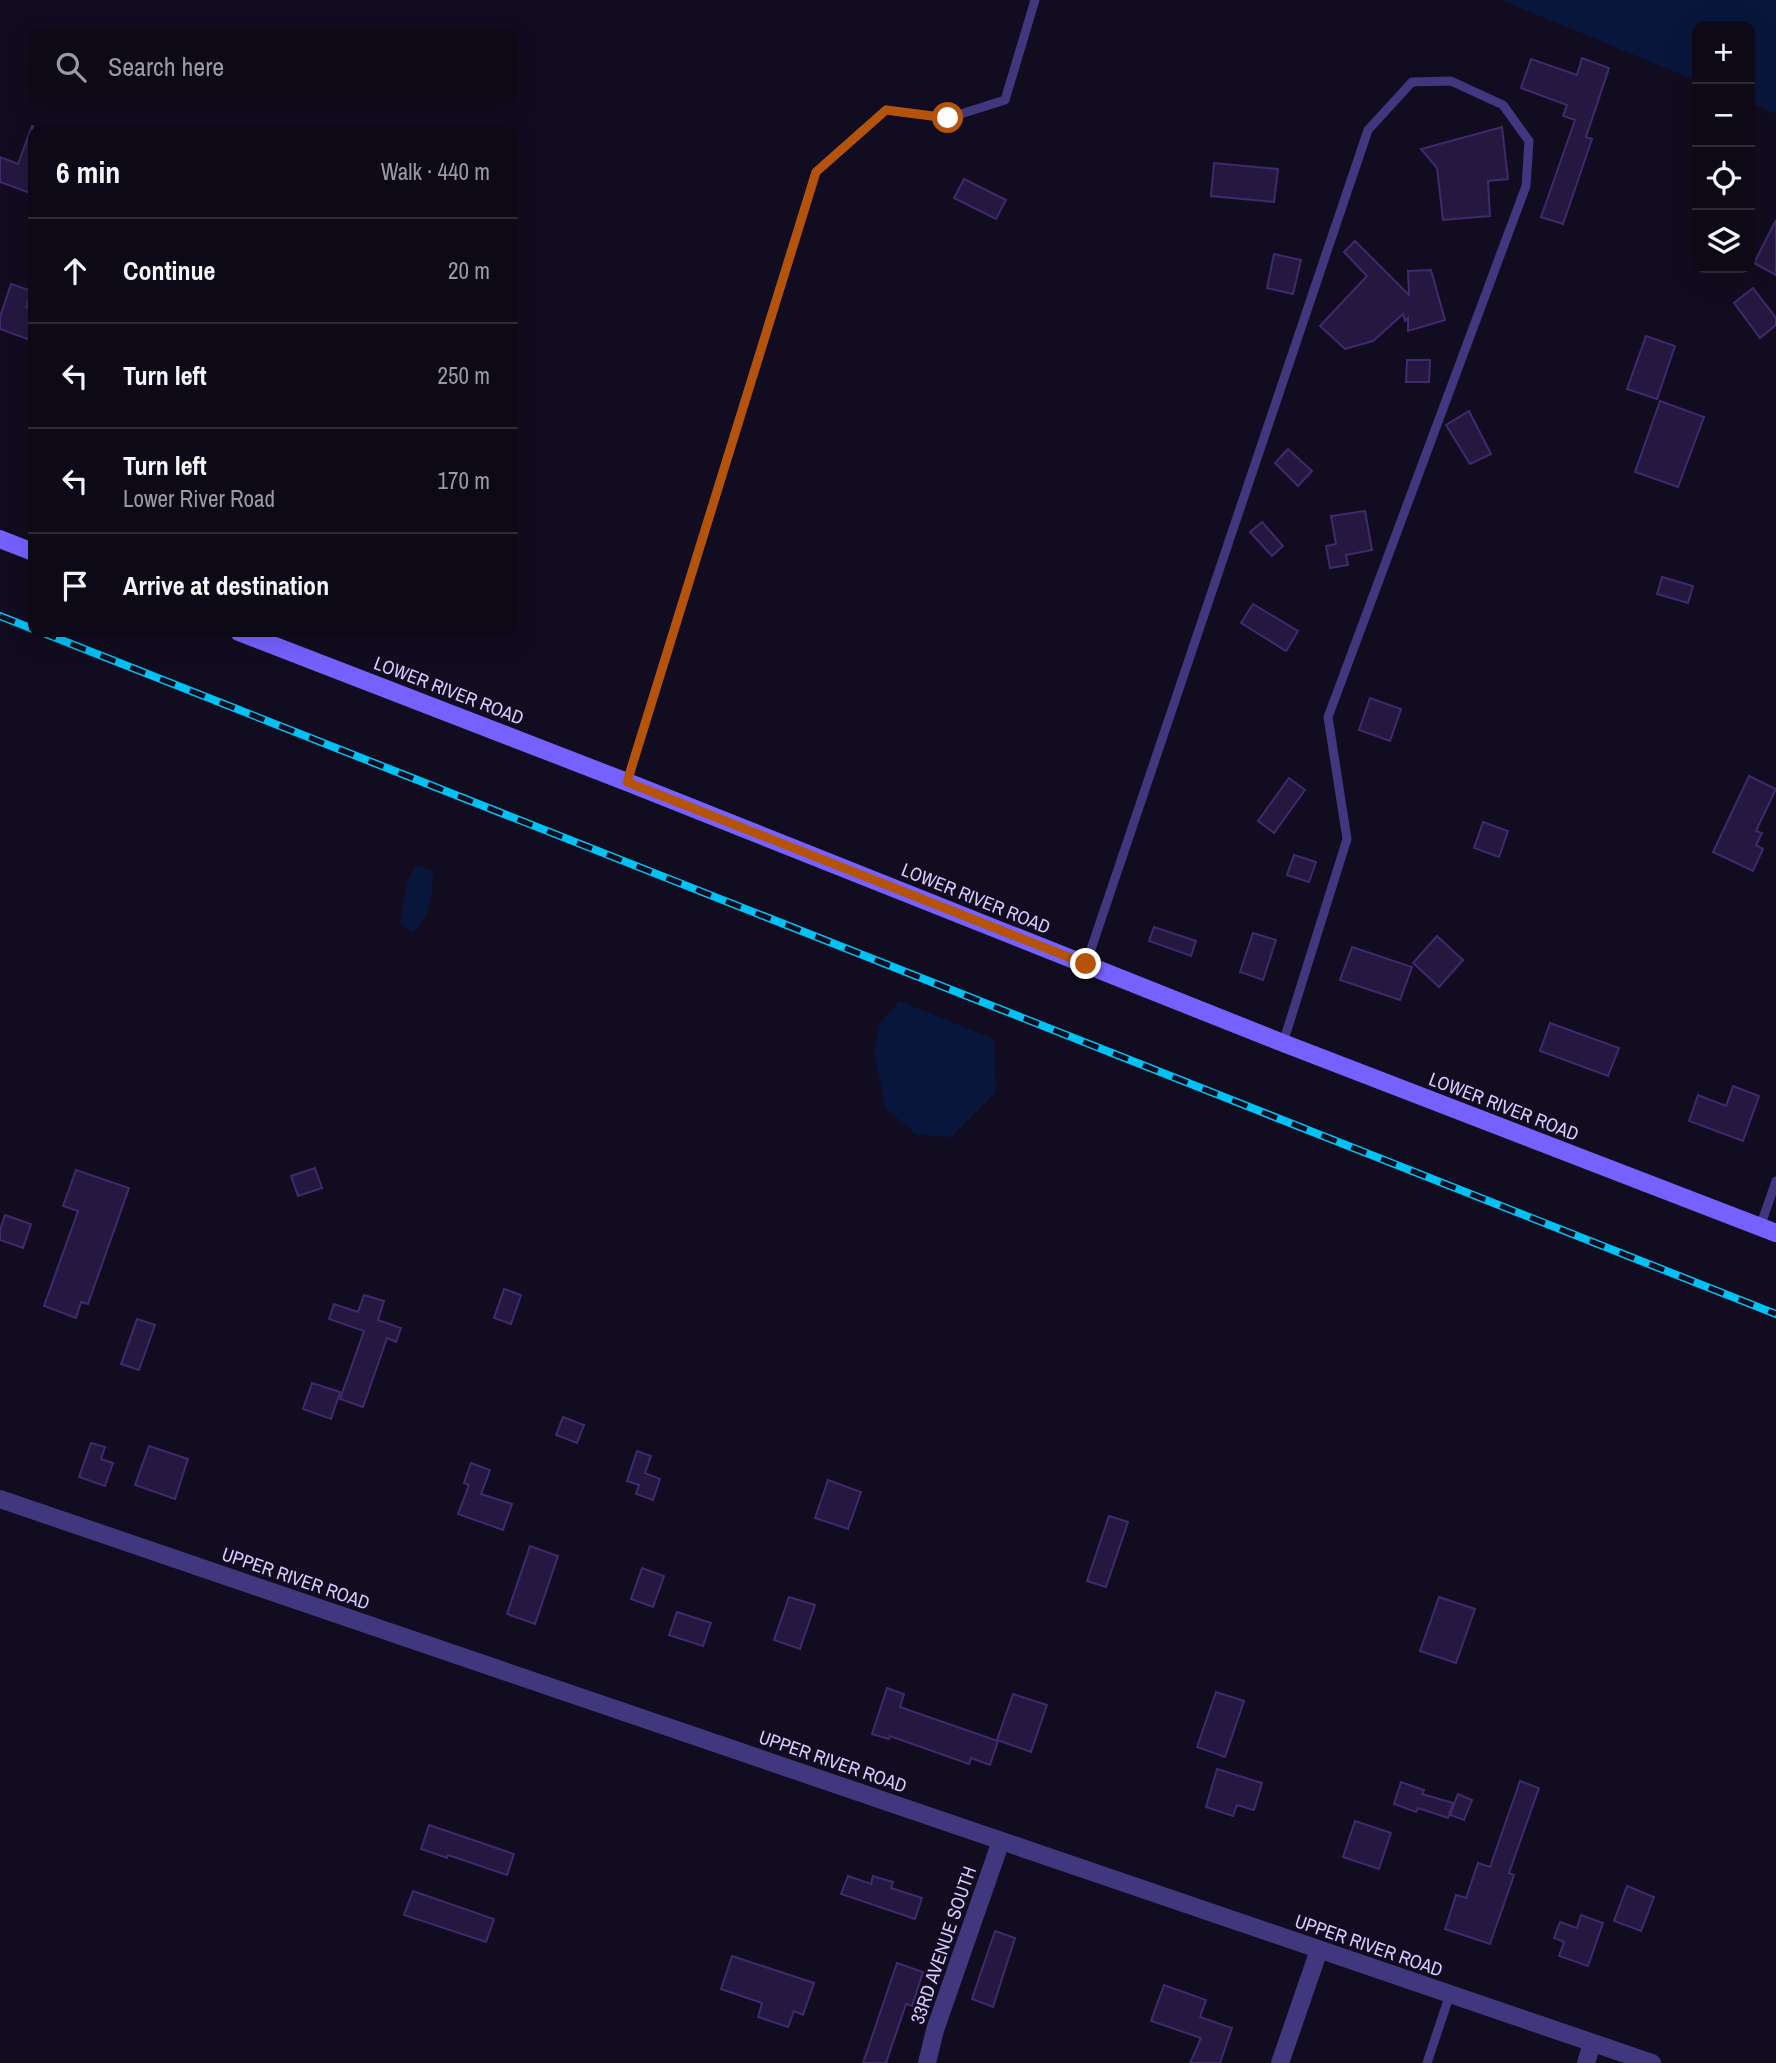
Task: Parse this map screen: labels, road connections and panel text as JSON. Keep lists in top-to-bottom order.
{
  "streets": {
    "street": ["LOWER RIVER ROAD", "UPPER RIVER ROAD", "33RD AVENUE SOUTH"]
  },
  "crossings": [
    ["UPPER RIVER ROAD", "33RD AVENUE SOUTH"]
  ],
  "page": {
    "map_buttons": ["+", "−"],
    "search": "Search here",
    "heading": ["6 min", "Walk · 440 m"],
    "list": [
      ["Continue", "20 m"],
      ["Turn left", "250 m"],
      ["Turn left", "Lower River Road", "170 m"],
      "Arrive at destination"
    ]
  }
}
